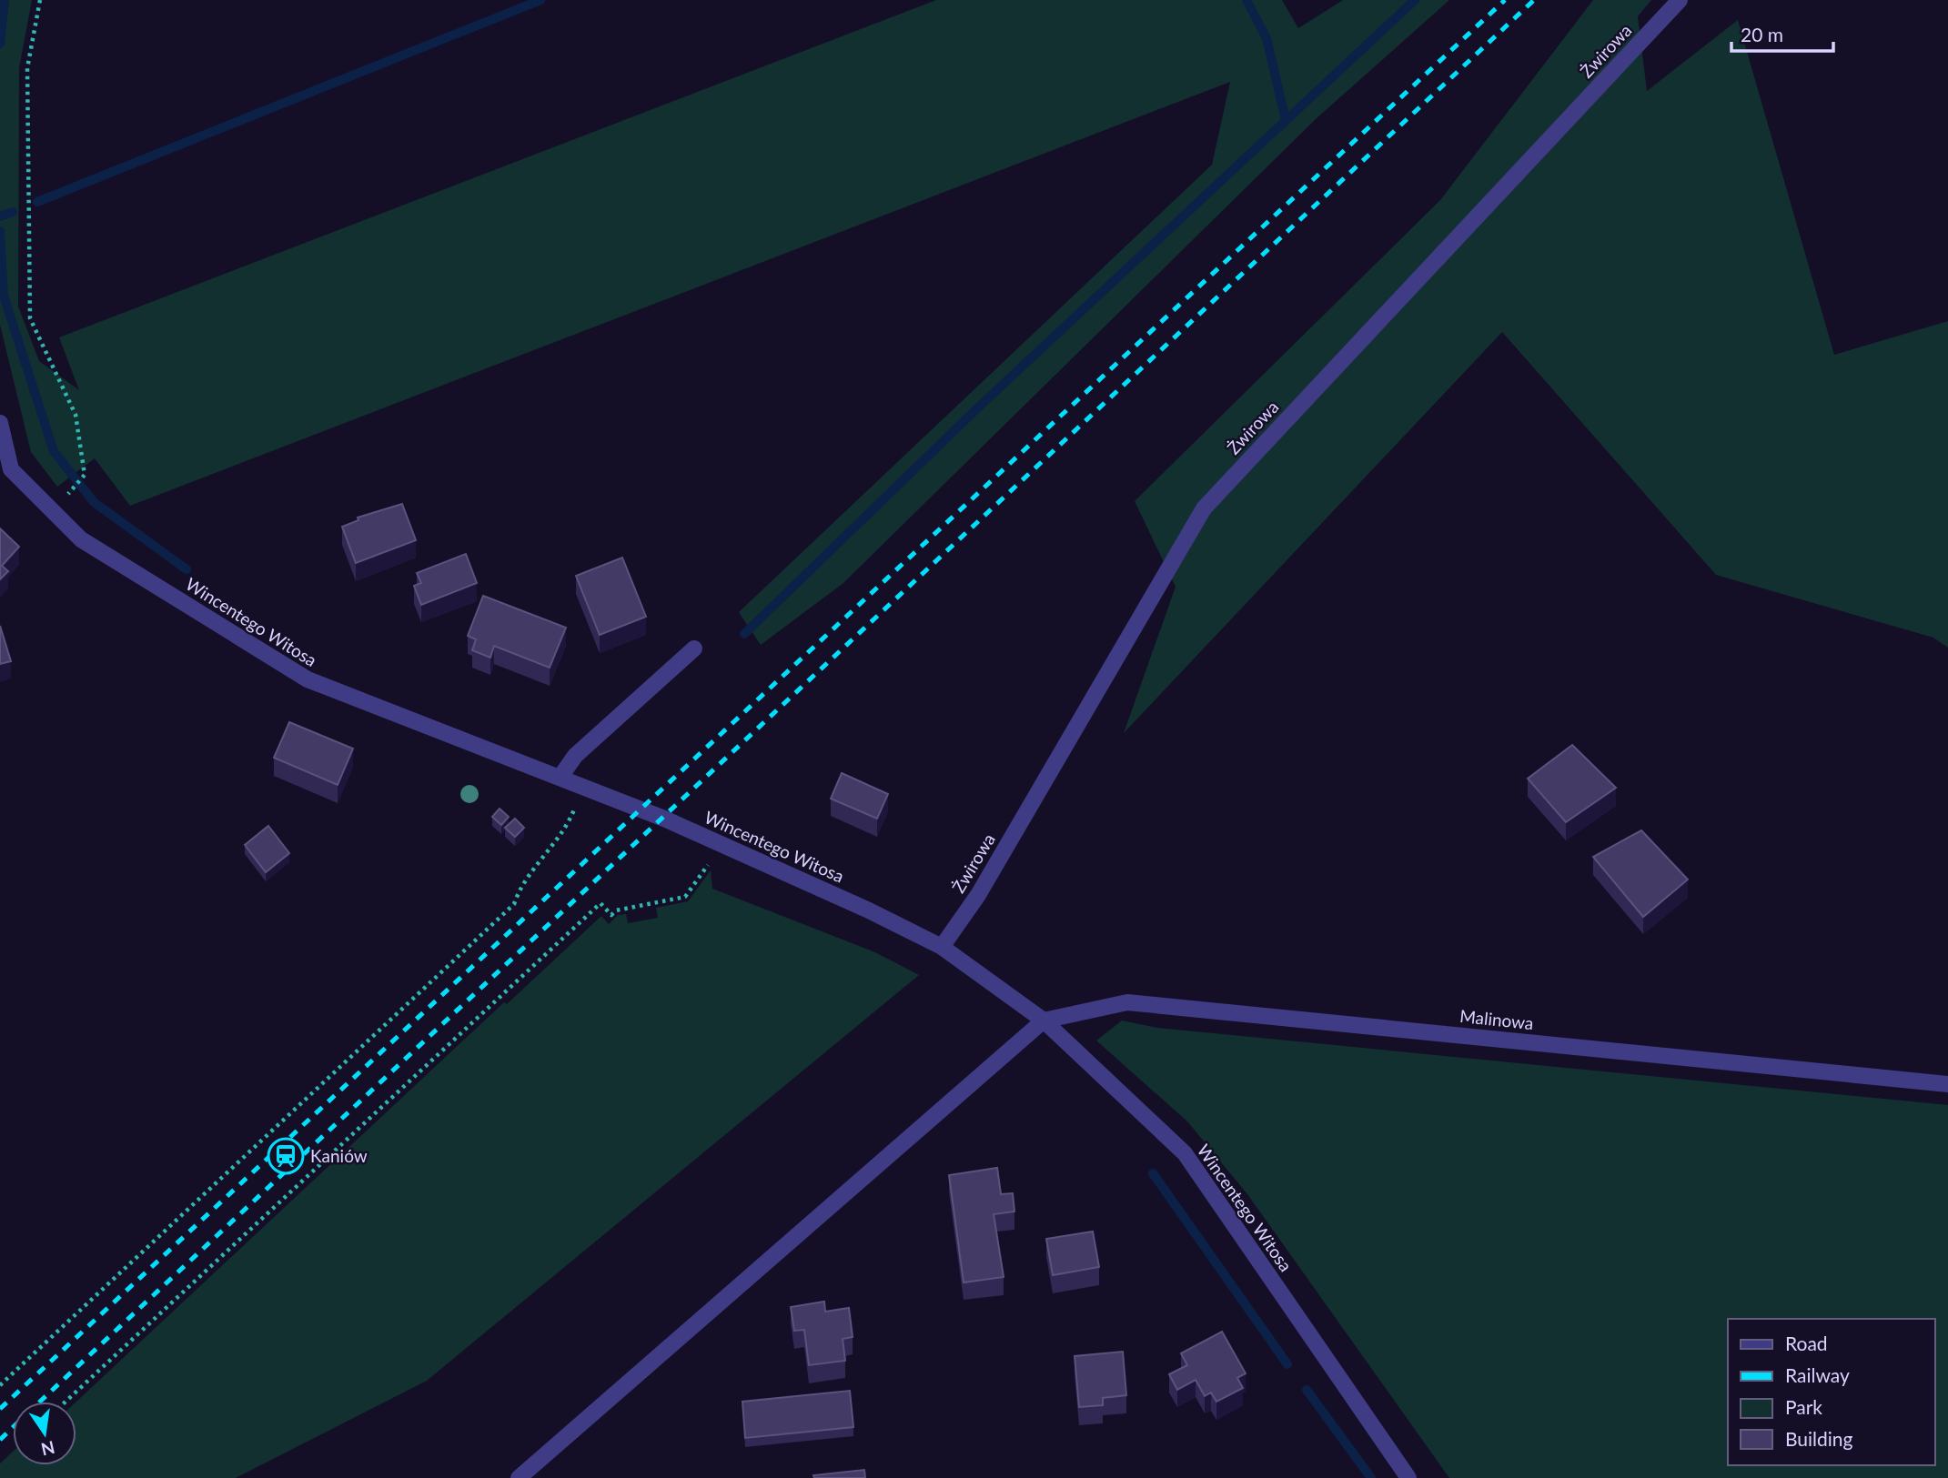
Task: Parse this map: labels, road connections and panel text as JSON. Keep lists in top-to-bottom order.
{
  "streets": {
    "street": ["Żwirowa", "Wincentego Witosa", "Malinowa"]
  },
  "crossings": [
    ["Żwirowa", "Wincentego Witosa"],
    ["Wincentego Witosa", "Malinowa"]
  ],
  "places": {
    "station": ["Kaniów"]
  },
  "legend": [
    "Road",
    "Railway",
    "Park",
    "Building"
  ],
  "scale_bar": "20 m",
  "north": "bottom"
}
